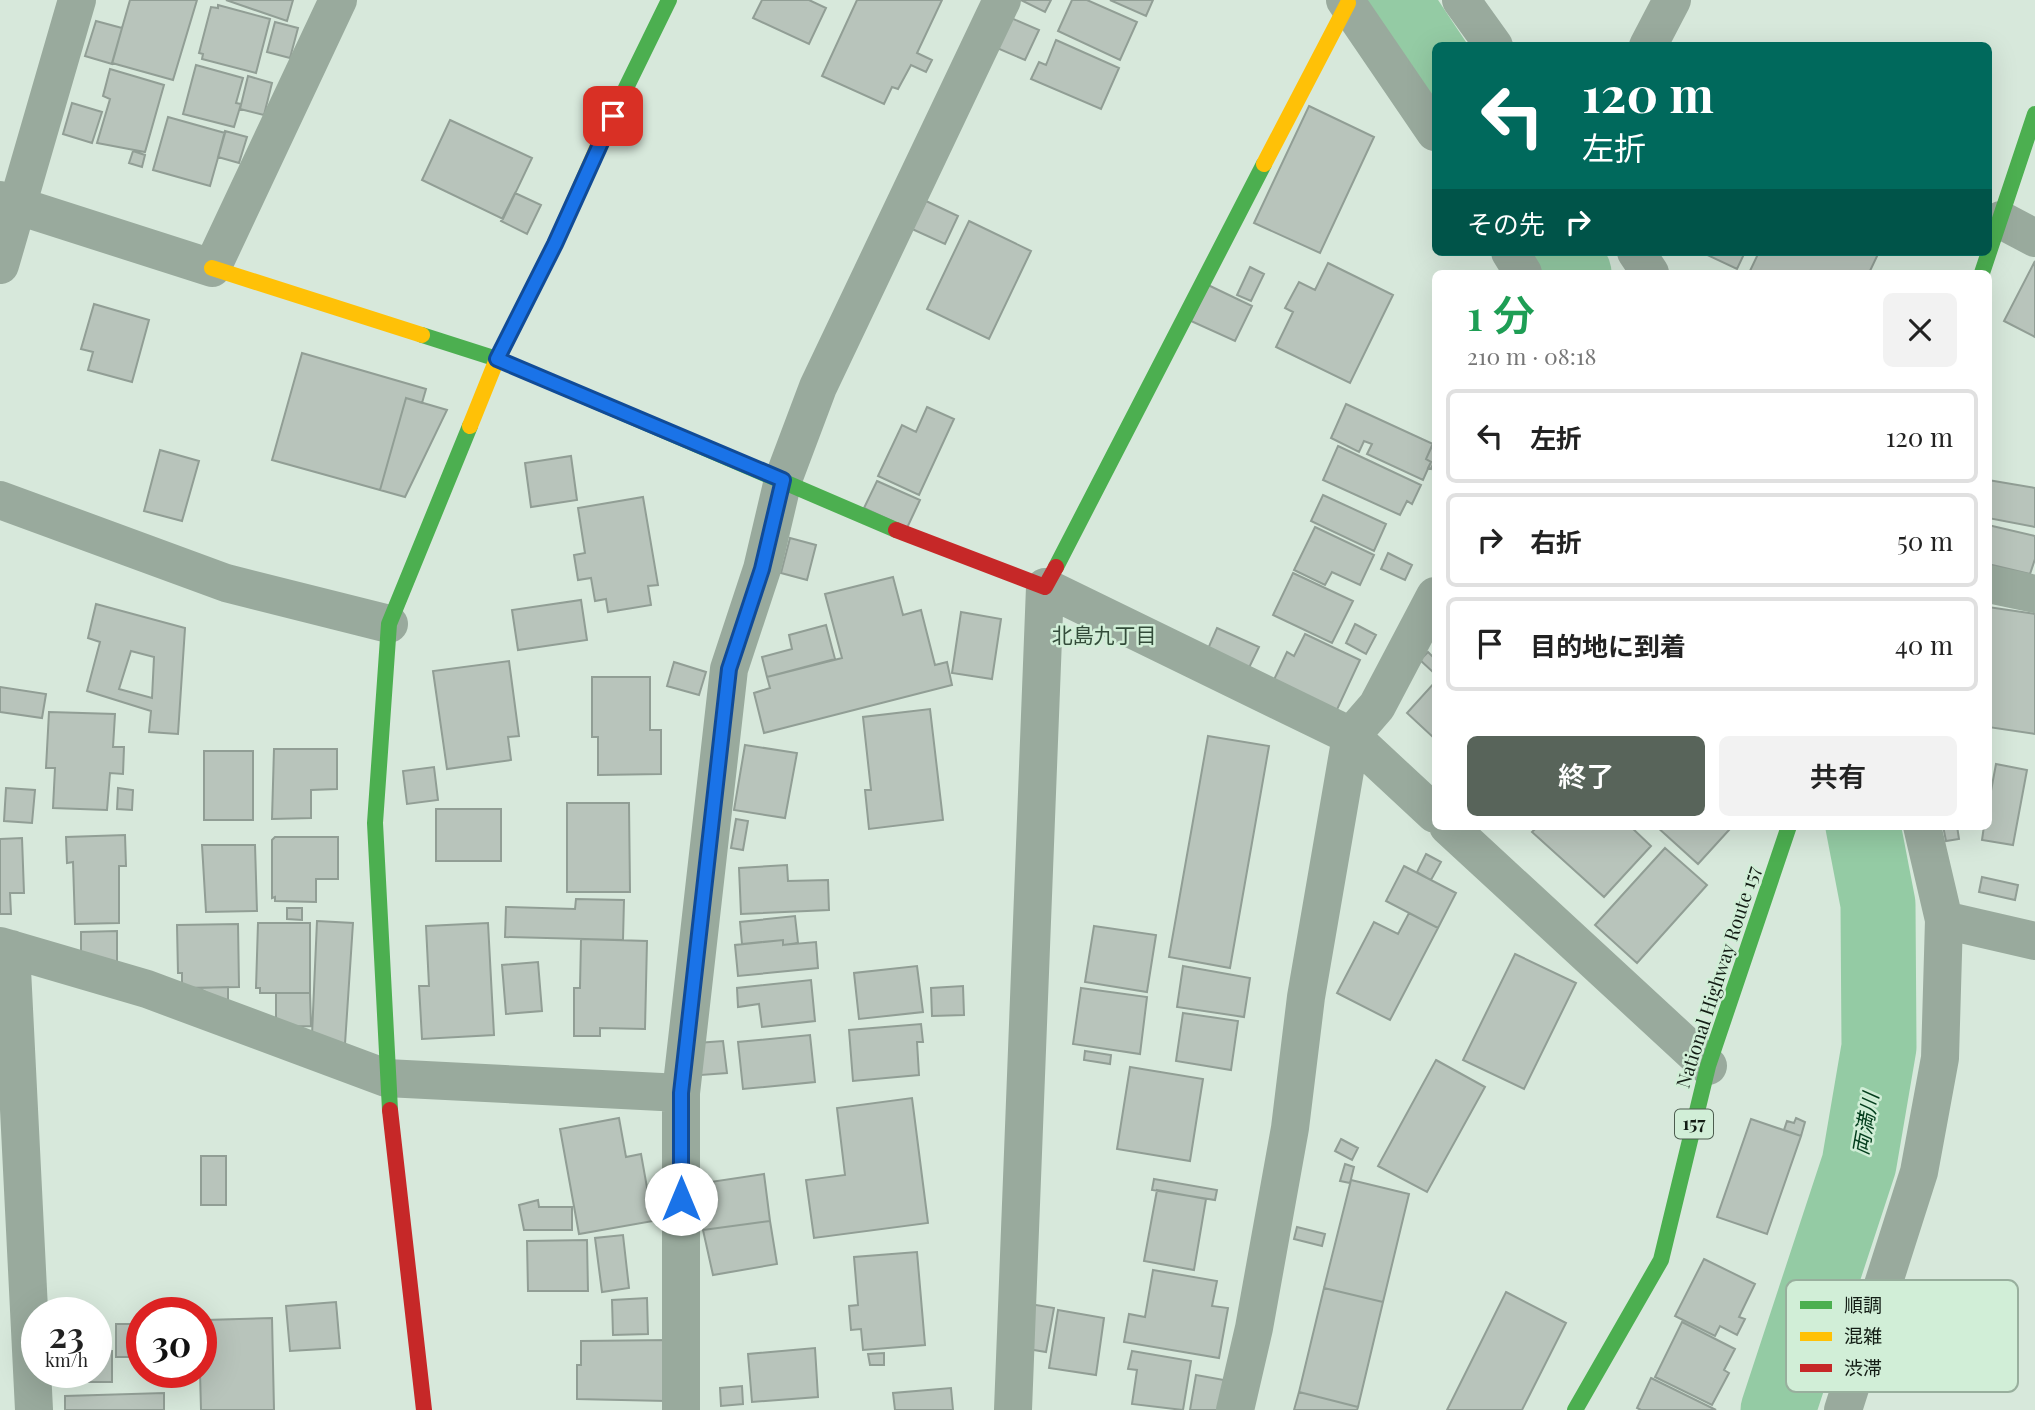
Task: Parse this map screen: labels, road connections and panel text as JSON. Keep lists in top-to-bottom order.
{
  "streets": {
    "main road": ["National Highway Route 157", "157"]
  },
  "districts": ["北島九丁目"],
  "water": ["両満川"],
  "legend": ["順調", "混雑", "渋滞"],
  "page": {
    "turn": ["120 m", "左折"],
    "then": "その先",
    "heading": ["1 分", "210 m · 08:18"],
    "list": [
      {
        "name": "左折",
        "value": "120 m"
      },
      {
        "name": "右折",
        "value": "50 m"
      },
      {
        "name": "目的地に到着",
        "value": "40 m"
      }
    ],
    "buttons": ["終了", "共有"],
    "speed": "23 km/h",
    "limit": "30"
  }
}
